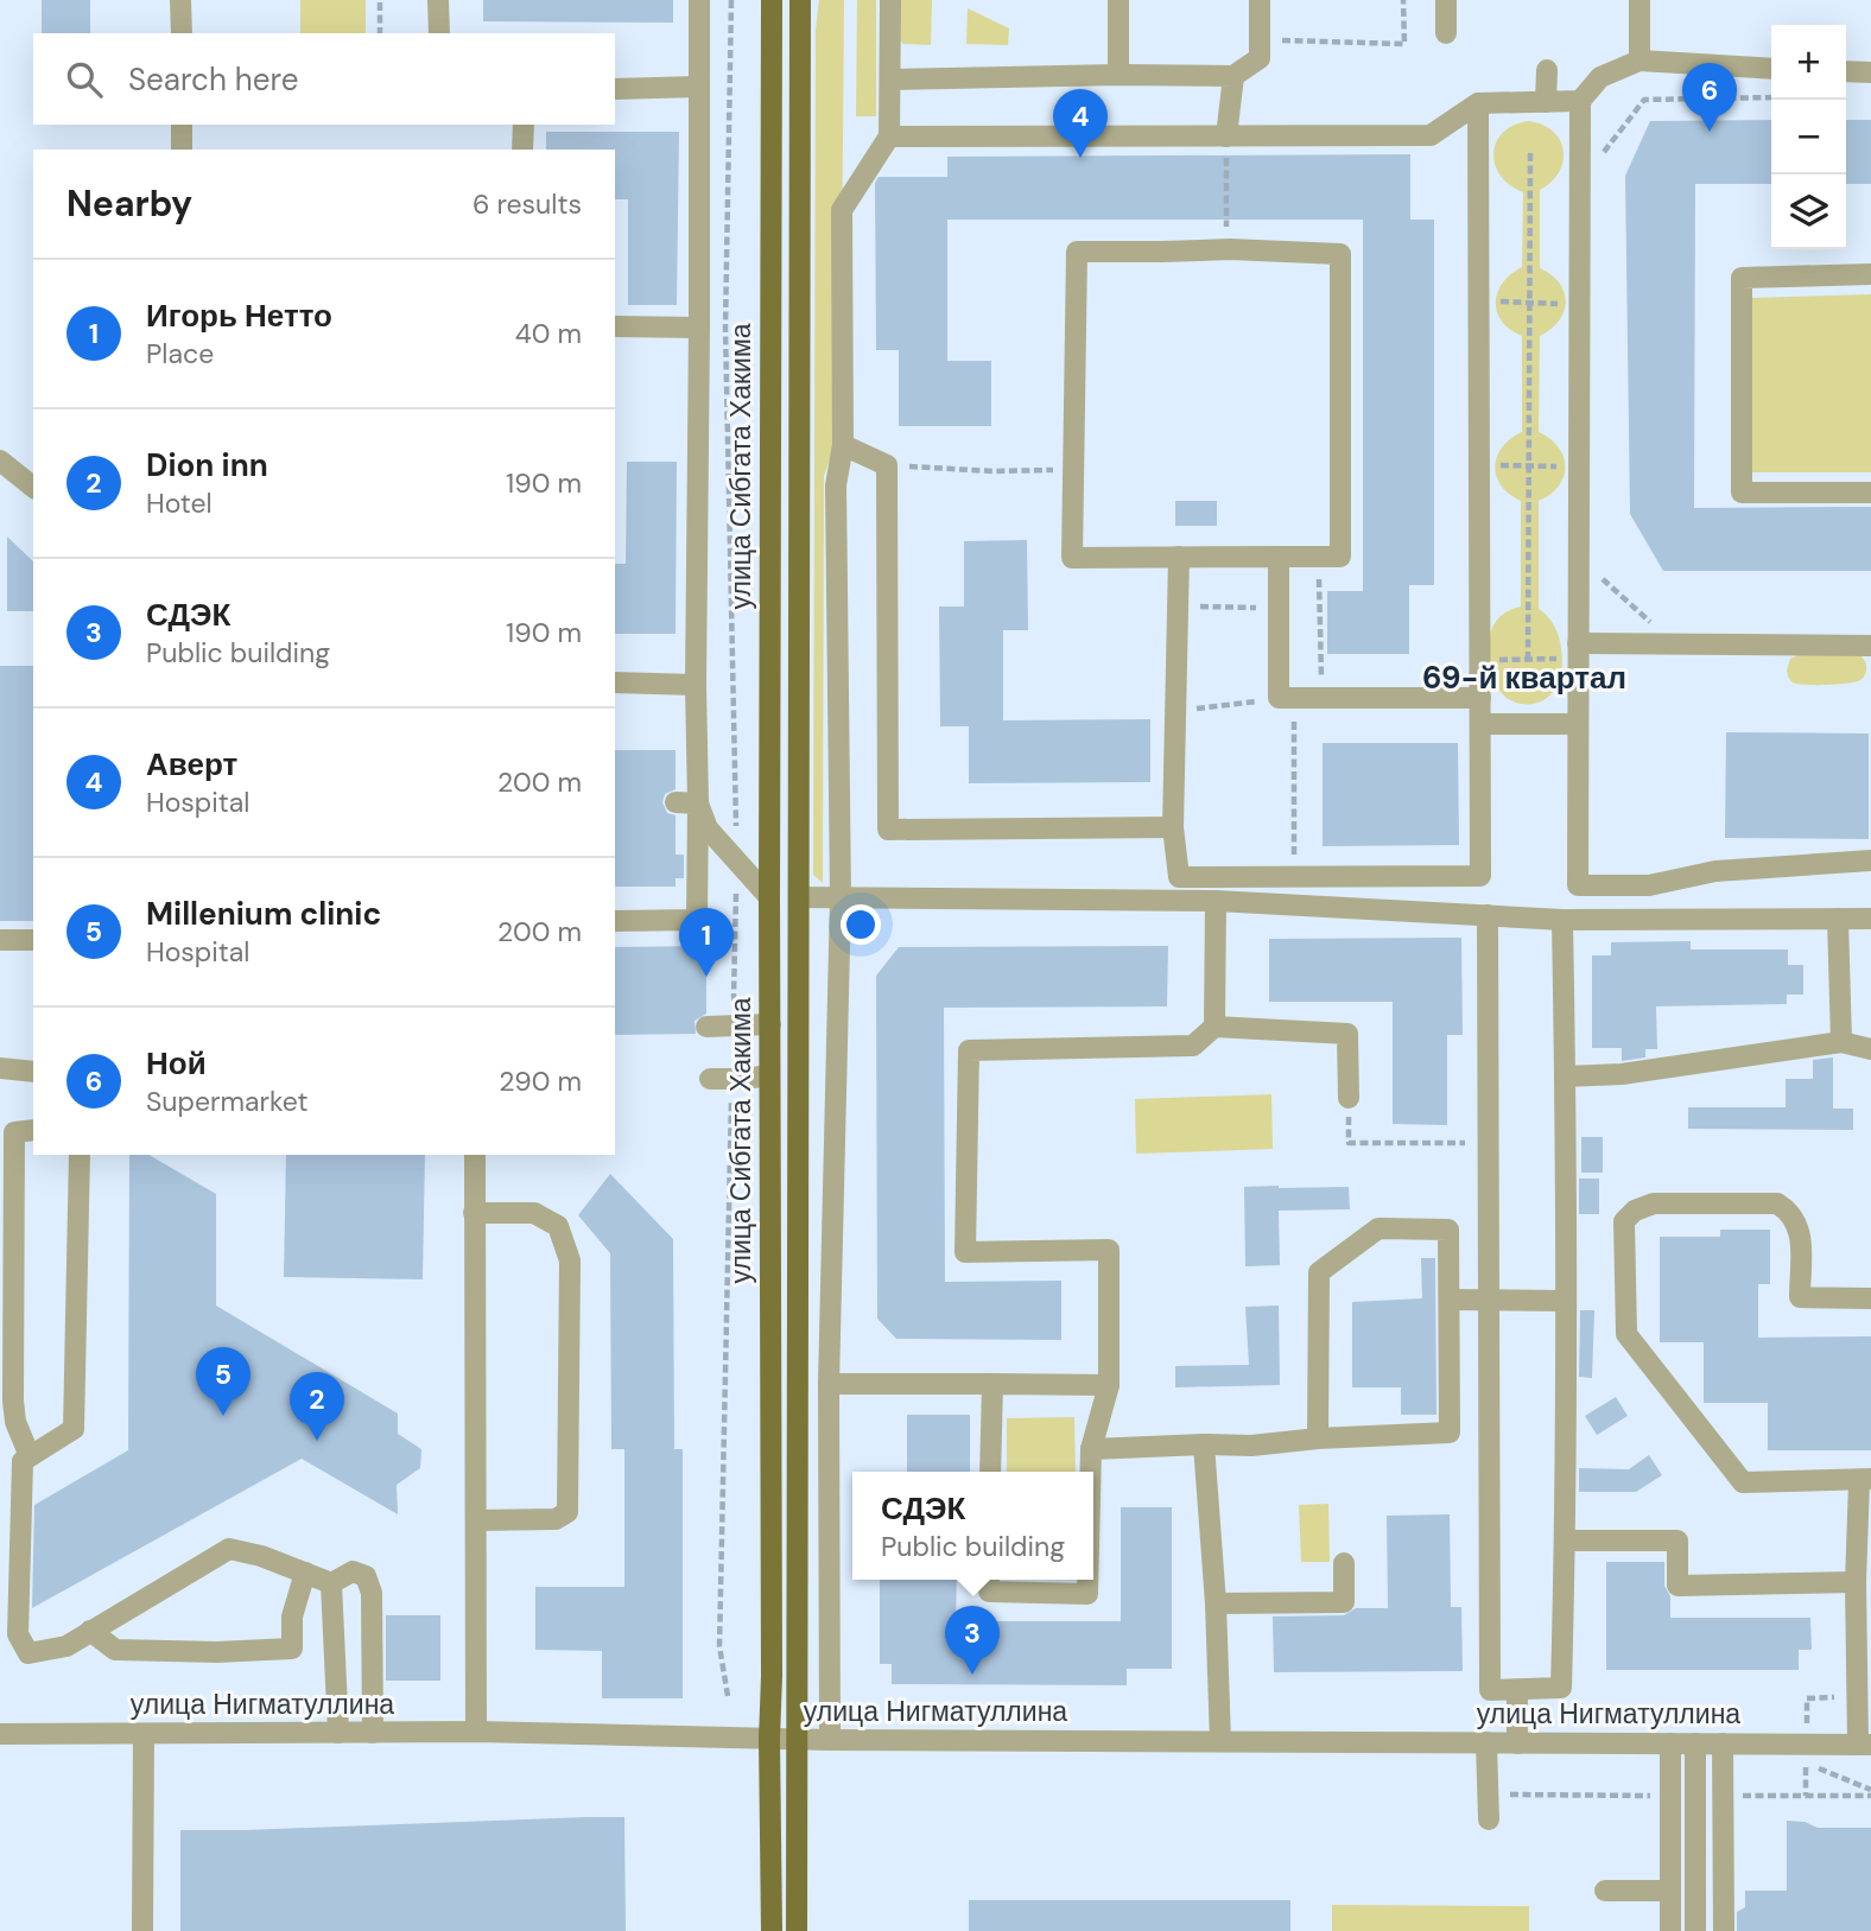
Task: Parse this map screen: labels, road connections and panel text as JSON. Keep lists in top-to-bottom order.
{
  "streets": {
    "main road": ["улица Сибгата Хакима"],
    "street": ["улица Нигматуллина"]
  },
  "crossings": [
    ["улица Сибгата Хакима", "улица Нигматуллина"]
  ],
  "districts": ["69-й квартал"],
  "page": {
    "map_buttons": ["+", "−"],
    "search": "Search here",
    "pins": [
      "6",
      "4",
      "1",
      "5",
      "2",
      "3"
    ],
    "heading": ["Nearby", "6 results"],
    "list": [
      {
        "mark": "1",
        "name": "Игорь Нетто",
        "note": "Place",
        "value": "40 m"
      },
      {
        "mark": "2",
        "name": "Dion inn",
        "note": "Hotel",
        "value": "190 m"
      },
      {
        "mark": "3",
        "name": "СДЭК",
        "note": "Public building",
        "value": "190 m"
      },
      {
        "mark": "4",
        "name": "Аверт",
        "note": "Hospital",
        "value": "200 m"
      },
      {
        "mark": "5",
        "name": "Millenium clinic",
        "note": "Hospital",
        "value": "200 m"
      },
      {
        "mark": "6",
        "name": "Ной",
        "note": "Supermarket",
        "value": "290 m"
      }
    ],
    "popup": ["СДЭК", "Public building"]
  }
}
